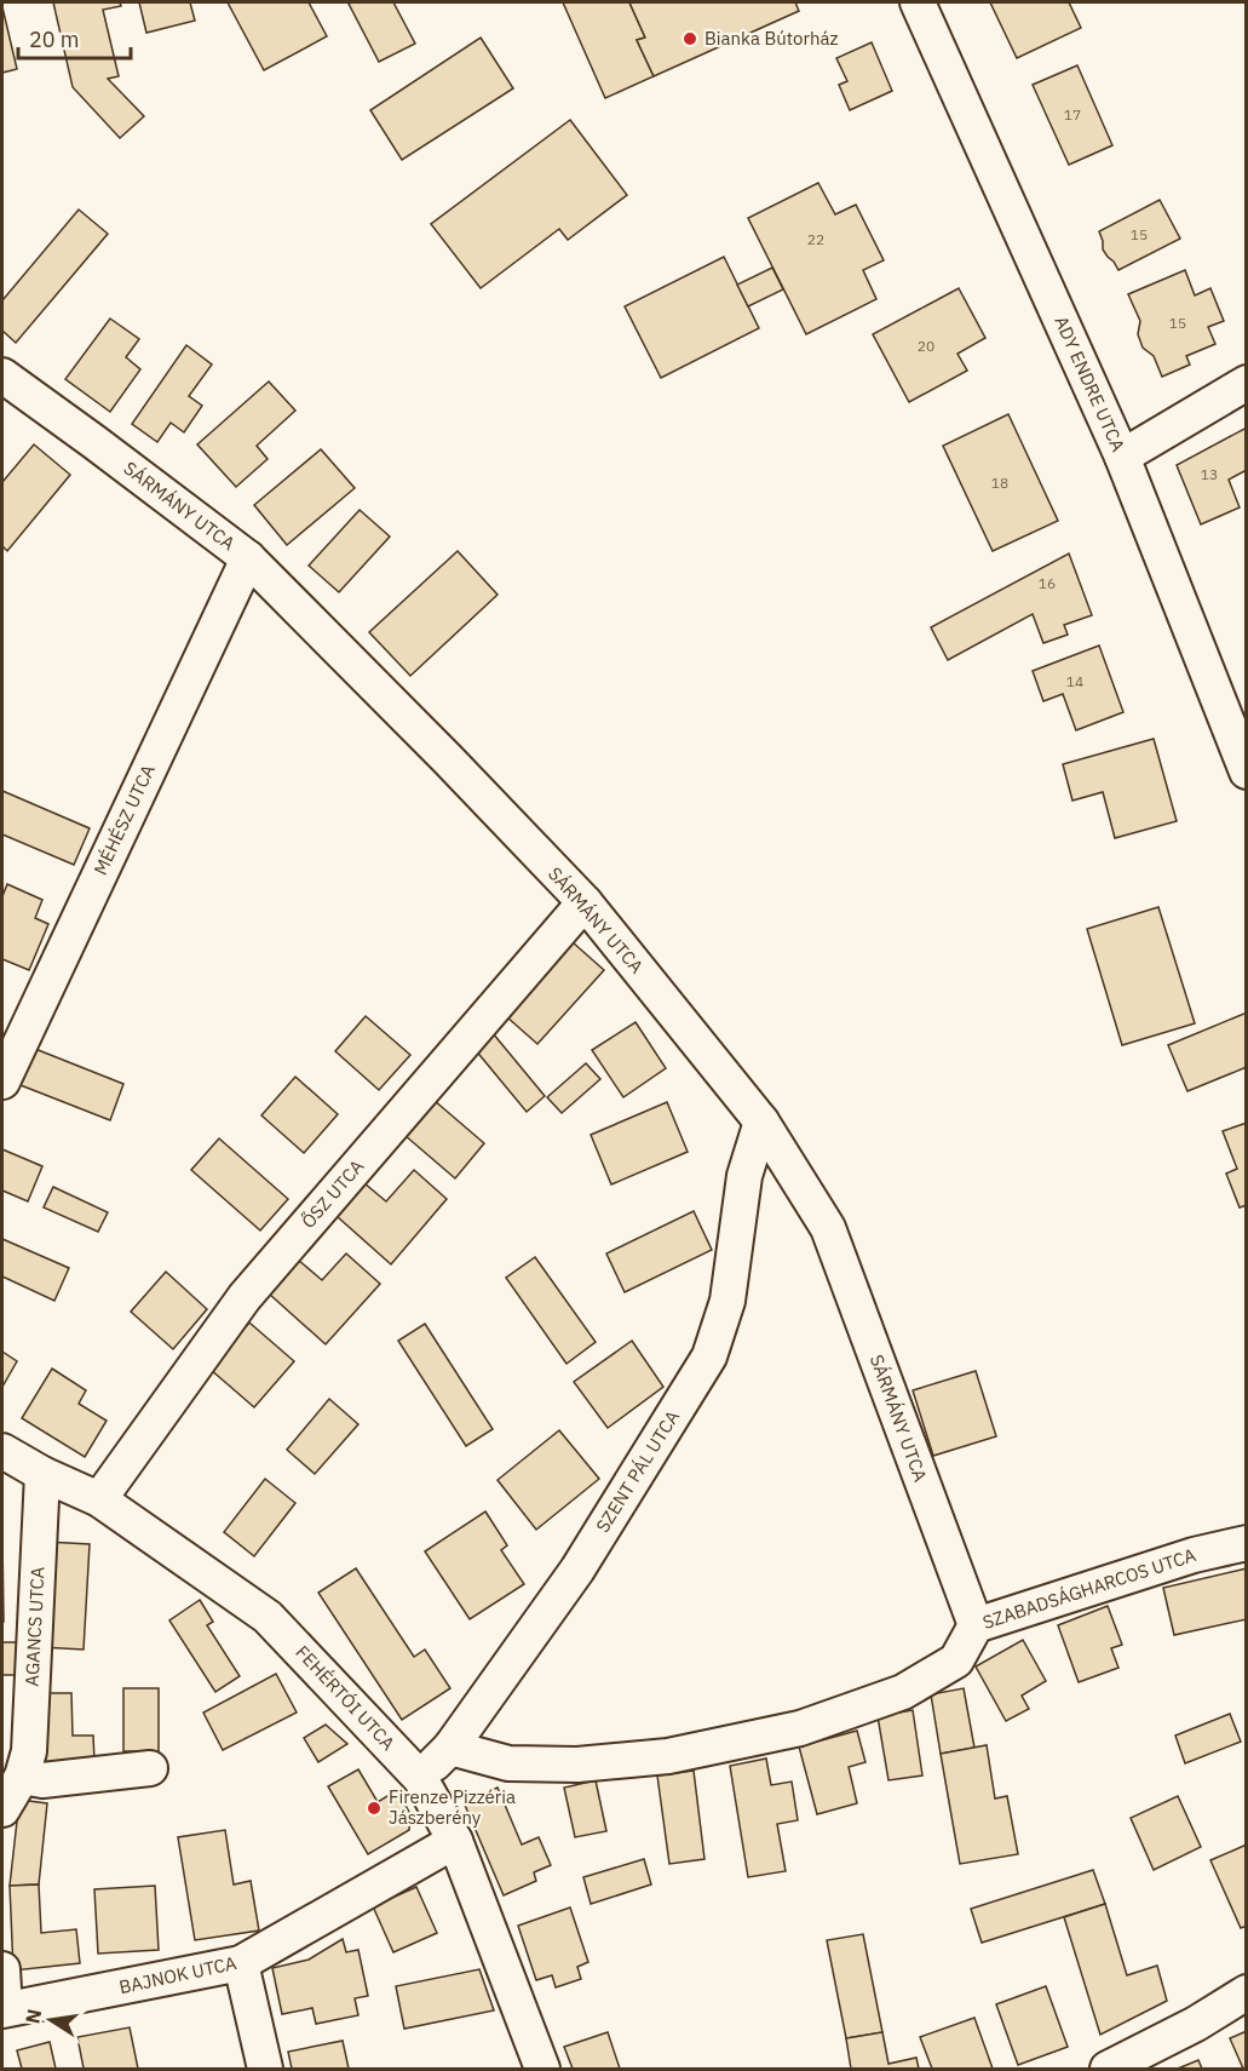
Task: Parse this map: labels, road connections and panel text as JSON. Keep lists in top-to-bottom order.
{
  "streets": {
    "street": [
      "ADY ENDRE UTCA",
      "SÁRMÁNY UTCA",
      "MÉHÉSZ UTCA",
      "ŐSZ UTCA",
      "SZENT PÁL UTCA",
      "SZABADSÁGHARCOS UTCA",
      "AGANCS UTCA",
      "FEHÉRTÓI UTCA",
      "BAJNOK UTCA"
    ]
  },
  "crossings": [
    ["SÁRMÁNY UTCA", "MÉHÉSZ UTCA"],
    ["SÁRMÁNY UTCA", "ŐSZ UTCA"],
    ["SÁRMÁNY UTCA", "SZENT PÁL UTCA"],
    ["SÁRMÁNY UTCA", "SZABADSÁGHARCOS UTCA"],
    ["ŐSZ UTCA", "FEHÉRTÓI UTCA"],
    ["SZENT PÁL UTCA", "SZABADSÁGHARCOS UTCA"],
    ["SZENT PÁL UTCA", "FEHÉRTÓI UTCA"],
    ["AGANCS UTCA", "FEHÉRTÓI UTCA"],
    ["FEHÉRTÓI UTCA", "BAJNOK UTCA"]
  ],
  "places": ["Bianka Bútorház", "Firenze Pizzéria Jászberény"],
  "house_numbers": [
    "17",
    "15",
    "22",
    "15",
    "20",
    "13",
    "18",
    "16",
    "14"
  ],
  "scale_bar": "20 m",
  "north": "left"
}
